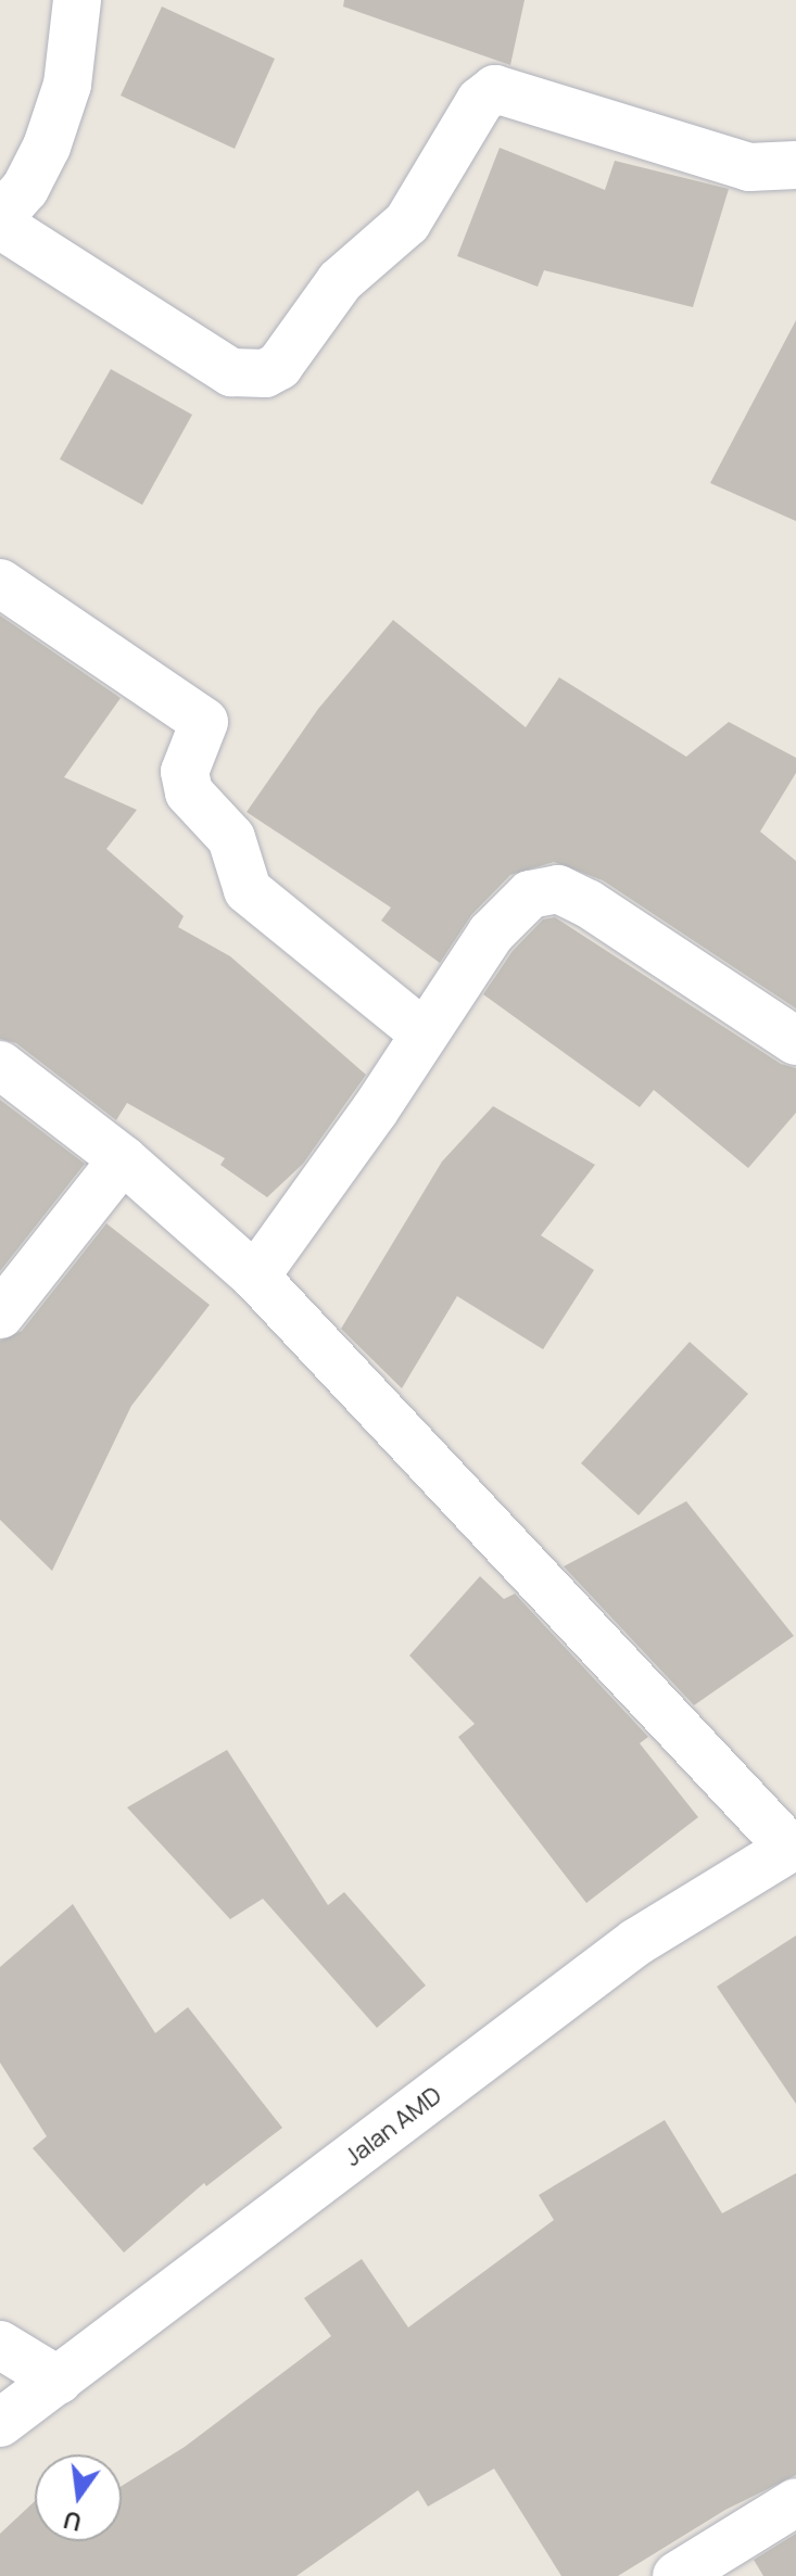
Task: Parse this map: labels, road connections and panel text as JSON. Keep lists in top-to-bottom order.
{
  "streets": {
    "street": ["Jalan AMD"]
  },
  "north": "bottom"
}
